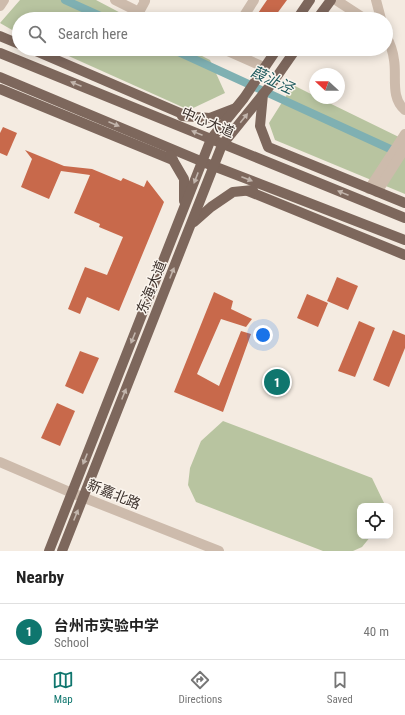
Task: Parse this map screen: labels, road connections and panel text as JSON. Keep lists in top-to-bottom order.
{
  "streets": {
    "main road": ["中心大道", "东海大道"],
    "street": ["新嘉北路"]
  },
  "crossings": [
    ["中心大道", "东海大道"],
    ["东海大道", "新嘉北路"]
  ],
  "water": ["葭沚泾"],
  "north": "left",
  "page": {
    "search": "Search here",
    "pins": "1",
    "heading": "Nearby",
    "list": [
      {
        "mark": "1",
        "name": "台州市实验中学",
        "note": "School",
        "value": "40 m"
      }
    ],
    "nav": ["Map", "Directions", "Saved"]
  }
}
